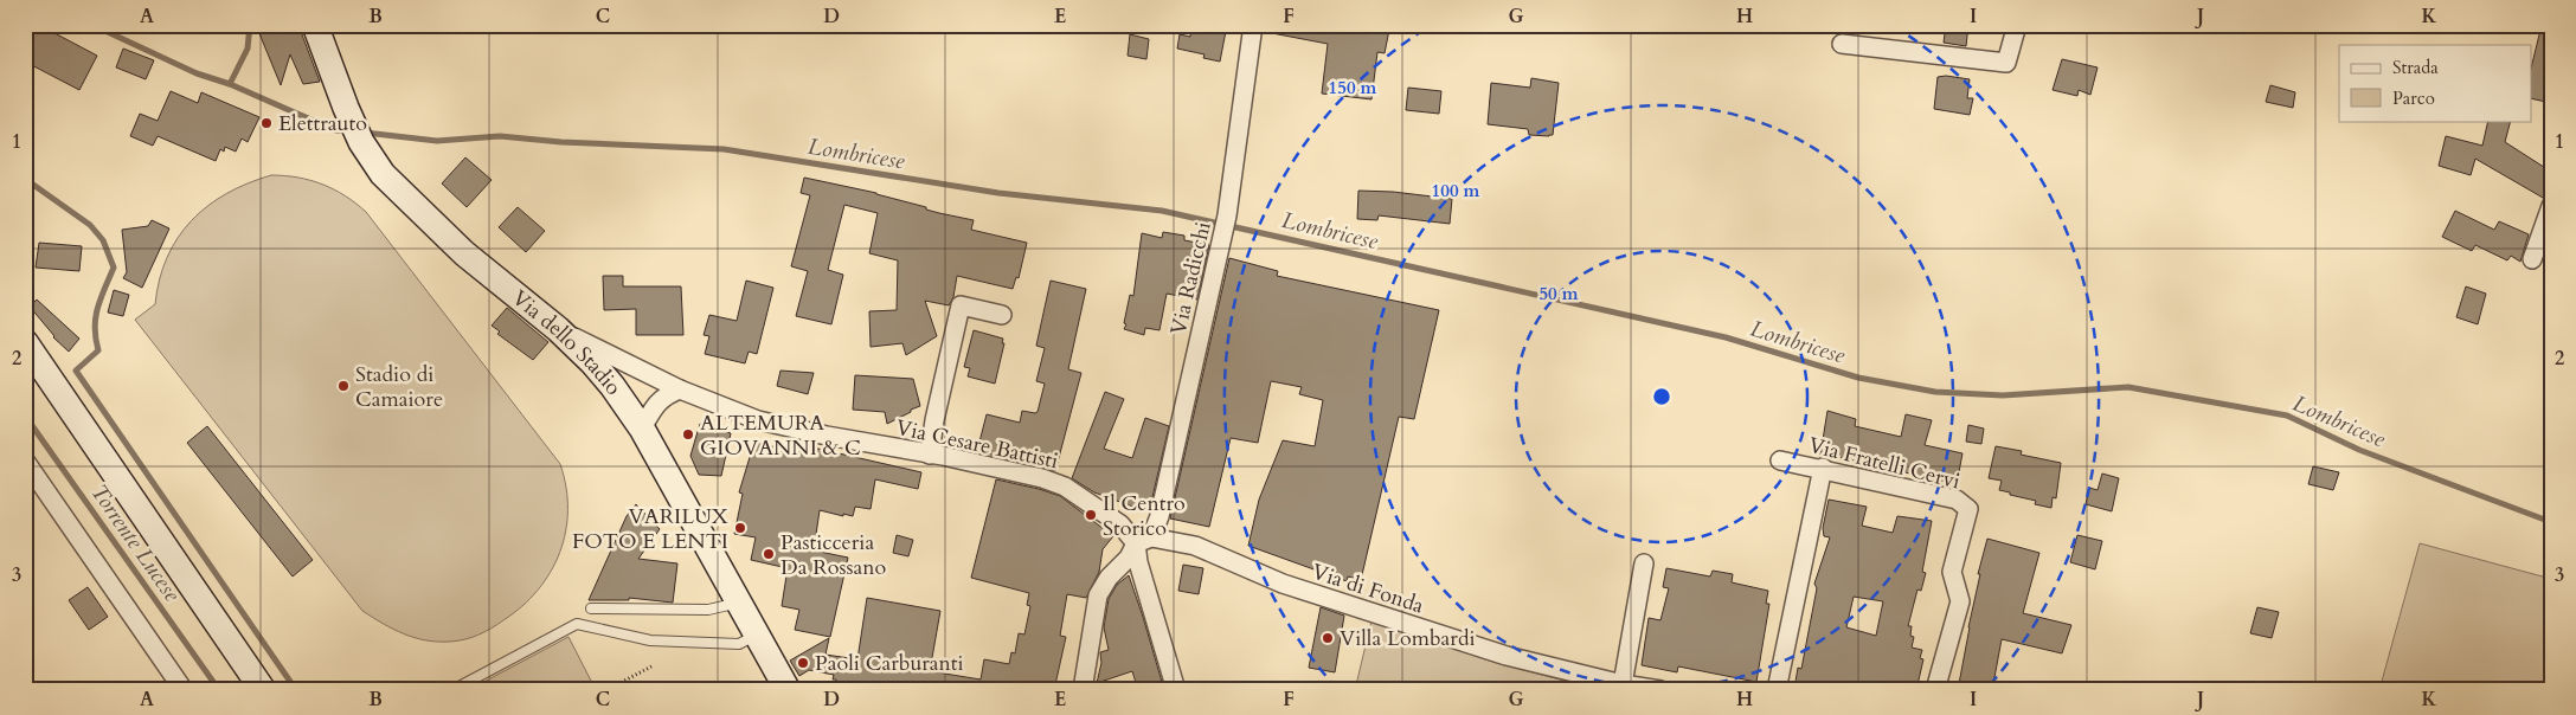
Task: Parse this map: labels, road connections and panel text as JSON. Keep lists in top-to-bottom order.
{
  "streets": {
    "street": [
      "Via Radicchi",
      "Via dello Stadio",
      "Via Cesare Battisti",
      "Via Fratelli Cervi",
      "Via di Fonda"
    ]
  },
  "crossings": [
    ["Via Radicchi", "Via Cesare Battisti"],
    ["Via Radicchi", "Via di Fonda"],
    ["Via dello Stadio", "Via Cesare Battisti"],
    ["Via Cesare Battisti", "Via di Fonda"]
  ],
  "water": ["Lombricese", "Torrente Lucese"],
  "places": [
    "Elettrauto",
    "Stadio di Camaiore",
    "ALTEMURA GIOVANNI & C",
    "Il Centro Storico",
    "VARILUX FOTO E LENTI",
    "Pasticceria Da Rossano",
    "Villa Lombardi",
    "Paoli Carburanti"
  ],
  "legend": ["Strada", "Parco"],
  "grid": {
    "columns": [
      "A",
      "B",
      "C",
      "D",
      "E",
      "F",
      "G",
      "H",
      "I",
      "J",
      "K"
    ],
    "rows": ["1", "2", "3"]
  },
  "rings": ["150 m", "100 m", "50 m"]
}
